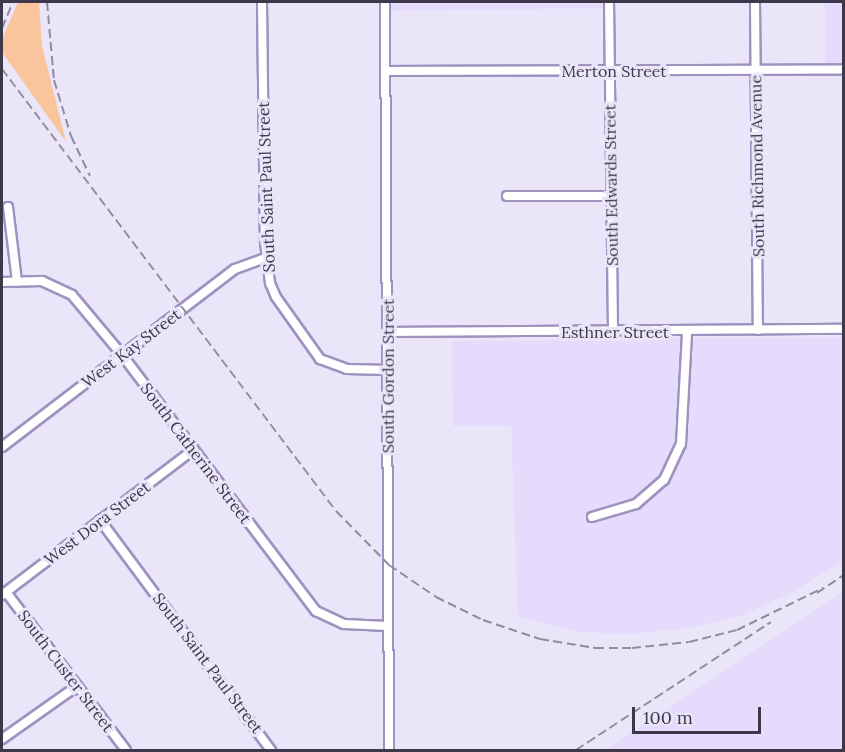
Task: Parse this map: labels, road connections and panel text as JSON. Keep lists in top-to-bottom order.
{
  "streets": {
    "street": [
      "Merton Street",
      "South Richmond Avenue",
      "South Edwards Street",
      "South Saint Paul Street",
      "Esthner Street",
      "West Kay Street",
      "South Gordon Street",
      "South Catherine Street",
      "West Dora Street",
      "South Custer Street"
    ]
  },
  "crossings": [
    ["Merton Street", "South Richmond Avenue"],
    ["Merton Street", "South Edwards Street"],
    ["Merton Street", "South Gordon Street"],
    ["South Richmond Avenue", "Esthner Street"],
    ["South Edwards Street", "Esthner Street"],
    ["South Saint Paul Street", "West Kay Street"],
    ["South Saint Paul Street", "South Gordon Street"],
    ["South Saint Paul Street", "West Dora Street"],
    ["Esthner Street", "South Gordon Street"],
    ["West Kay Street", "South Catherine Street"],
    ["South Gordon Street", "South Catherine Street"],
    ["South Catherine Street", "West Dora Street"],
    ["West Dora Street", "South Custer Street"]
  ],
  "scale_bar": "100 m"
}
